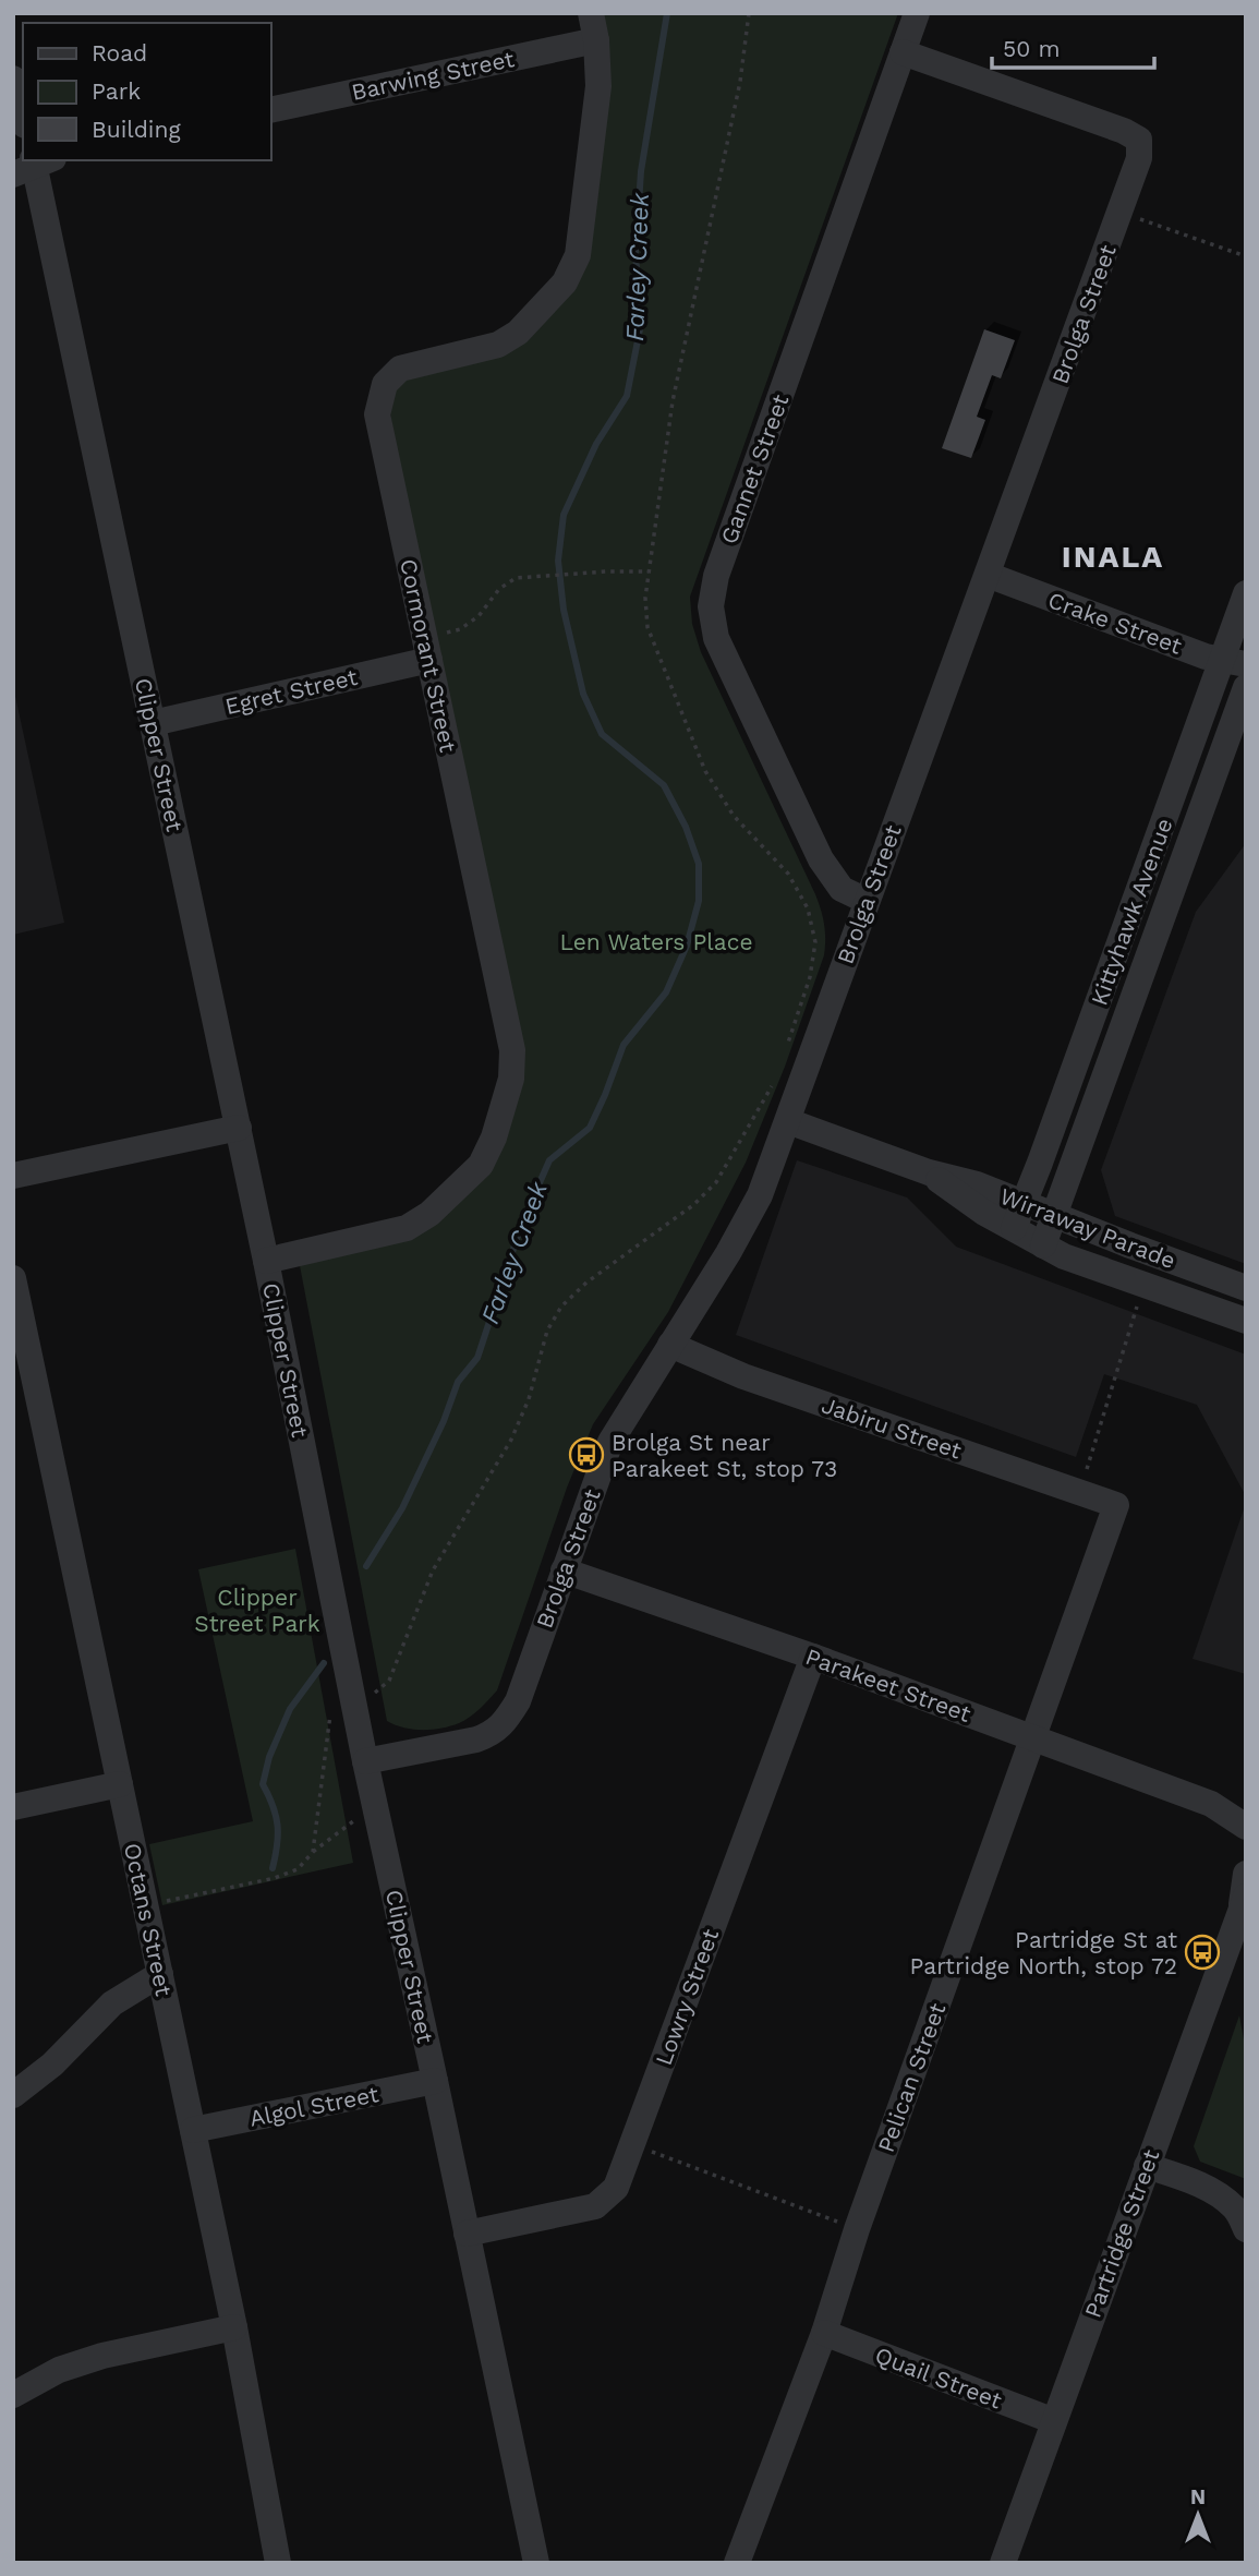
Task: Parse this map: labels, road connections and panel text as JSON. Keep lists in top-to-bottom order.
{
  "streets": {
    "street": [
      "Barwing Street",
      "Brolga Street",
      "Gannet Street",
      "Crake Street",
      "Cormorant Street",
      "Egret Street",
      "Clipper Street",
      "Kittyhawk Avenue",
      "Wirraway Parade",
      "Jabiru Street",
      "Parakeet Street",
      "Octans Street",
      "Lowry Street",
      "Pelican Street",
      "Algol Street",
      "Partridge Street",
      "Quail Street"
    ]
  },
  "crossings": [
    ["Barwing Street", "Cormorant Street"],
    ["Brolga Street", "Gannet Street"],
    ["Brolga Street", "Crake Street"],
    ["Brolga Street", "Clipper Street"],
    ["Brolga Street", "Wirraway Parade"],
    ["Brolga Street", "Jabiru Street"],
    ["Brolga Street", "Parakeet Street"],
    ["Crake Street", "Kittyhawk Avenue"],
    ["Cormorant Street", "Egret Street"],
    ["Cormorant Street", "Clipper Street"],
    ["Egret Street", "Clipper Street"],
    ["Clipper Street", "Lowry Street"],
    ["Clipper Street", "Algol Street"],
    ["Kittyhawk Avenue", "Wirraway Parade"],
    ["Jabiru Street", "Pelican Street"],
    ["Parakeet Street", "Lowry Street"],
    ["Parakeet Street", "Pelican Street"],
    ["Octans Street", "Algol Street"],
    ["Pelican Street", "Quail Street"],
    ["Partridge Street", "Quail Street"]
  ],
  "districts": ["INALA"],
  "water": ["Farley Creek"],
  "parks": ["Len Waters Place", "Clipper Street Park"],
  "places": {
    "bus stop": ["Brolga St near Parakeet St, stop 73", "Partridge St at Partridge North, stop 72"]
  },
  "legend": ["Road", "Park", "Building"],
  "scale_bar": "50 m",
  "north": "top"
}
